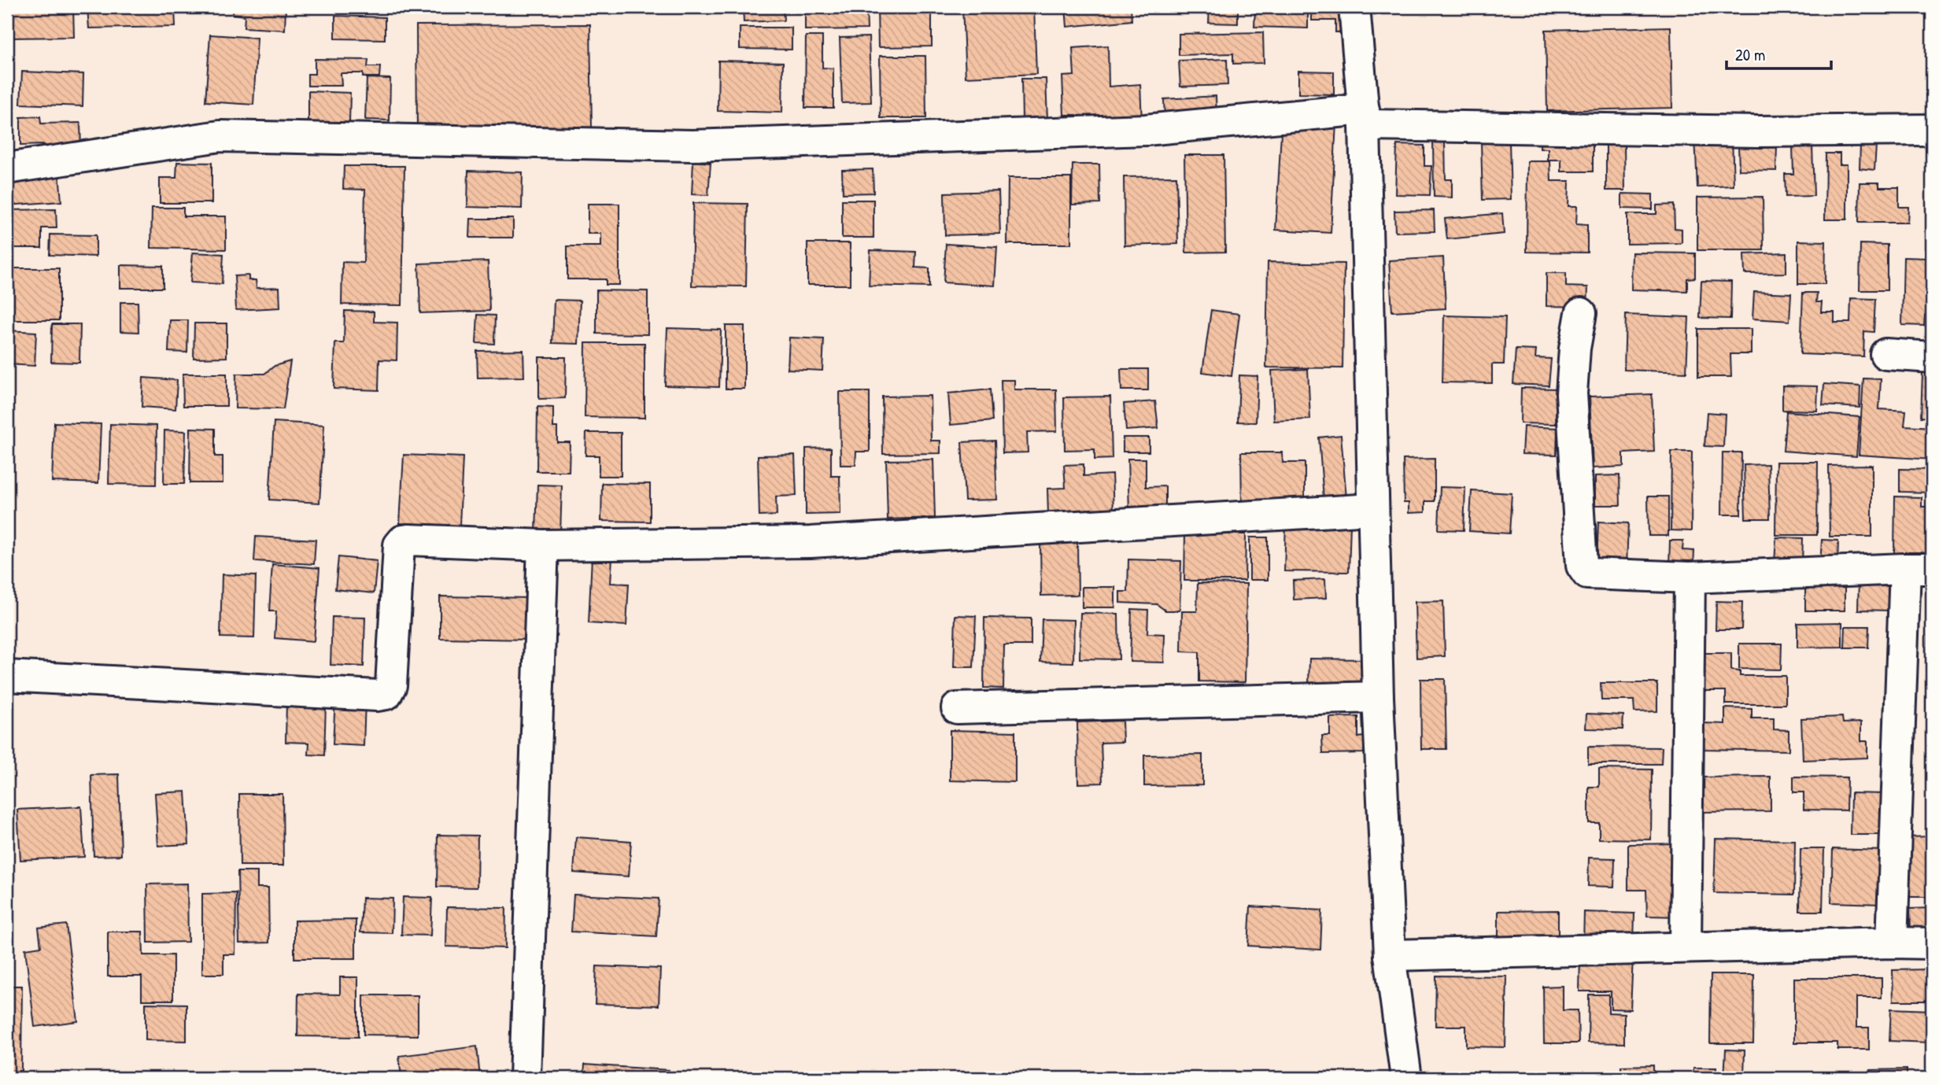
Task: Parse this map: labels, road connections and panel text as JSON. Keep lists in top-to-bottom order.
{
  "scale_bar": "20 m"
}
